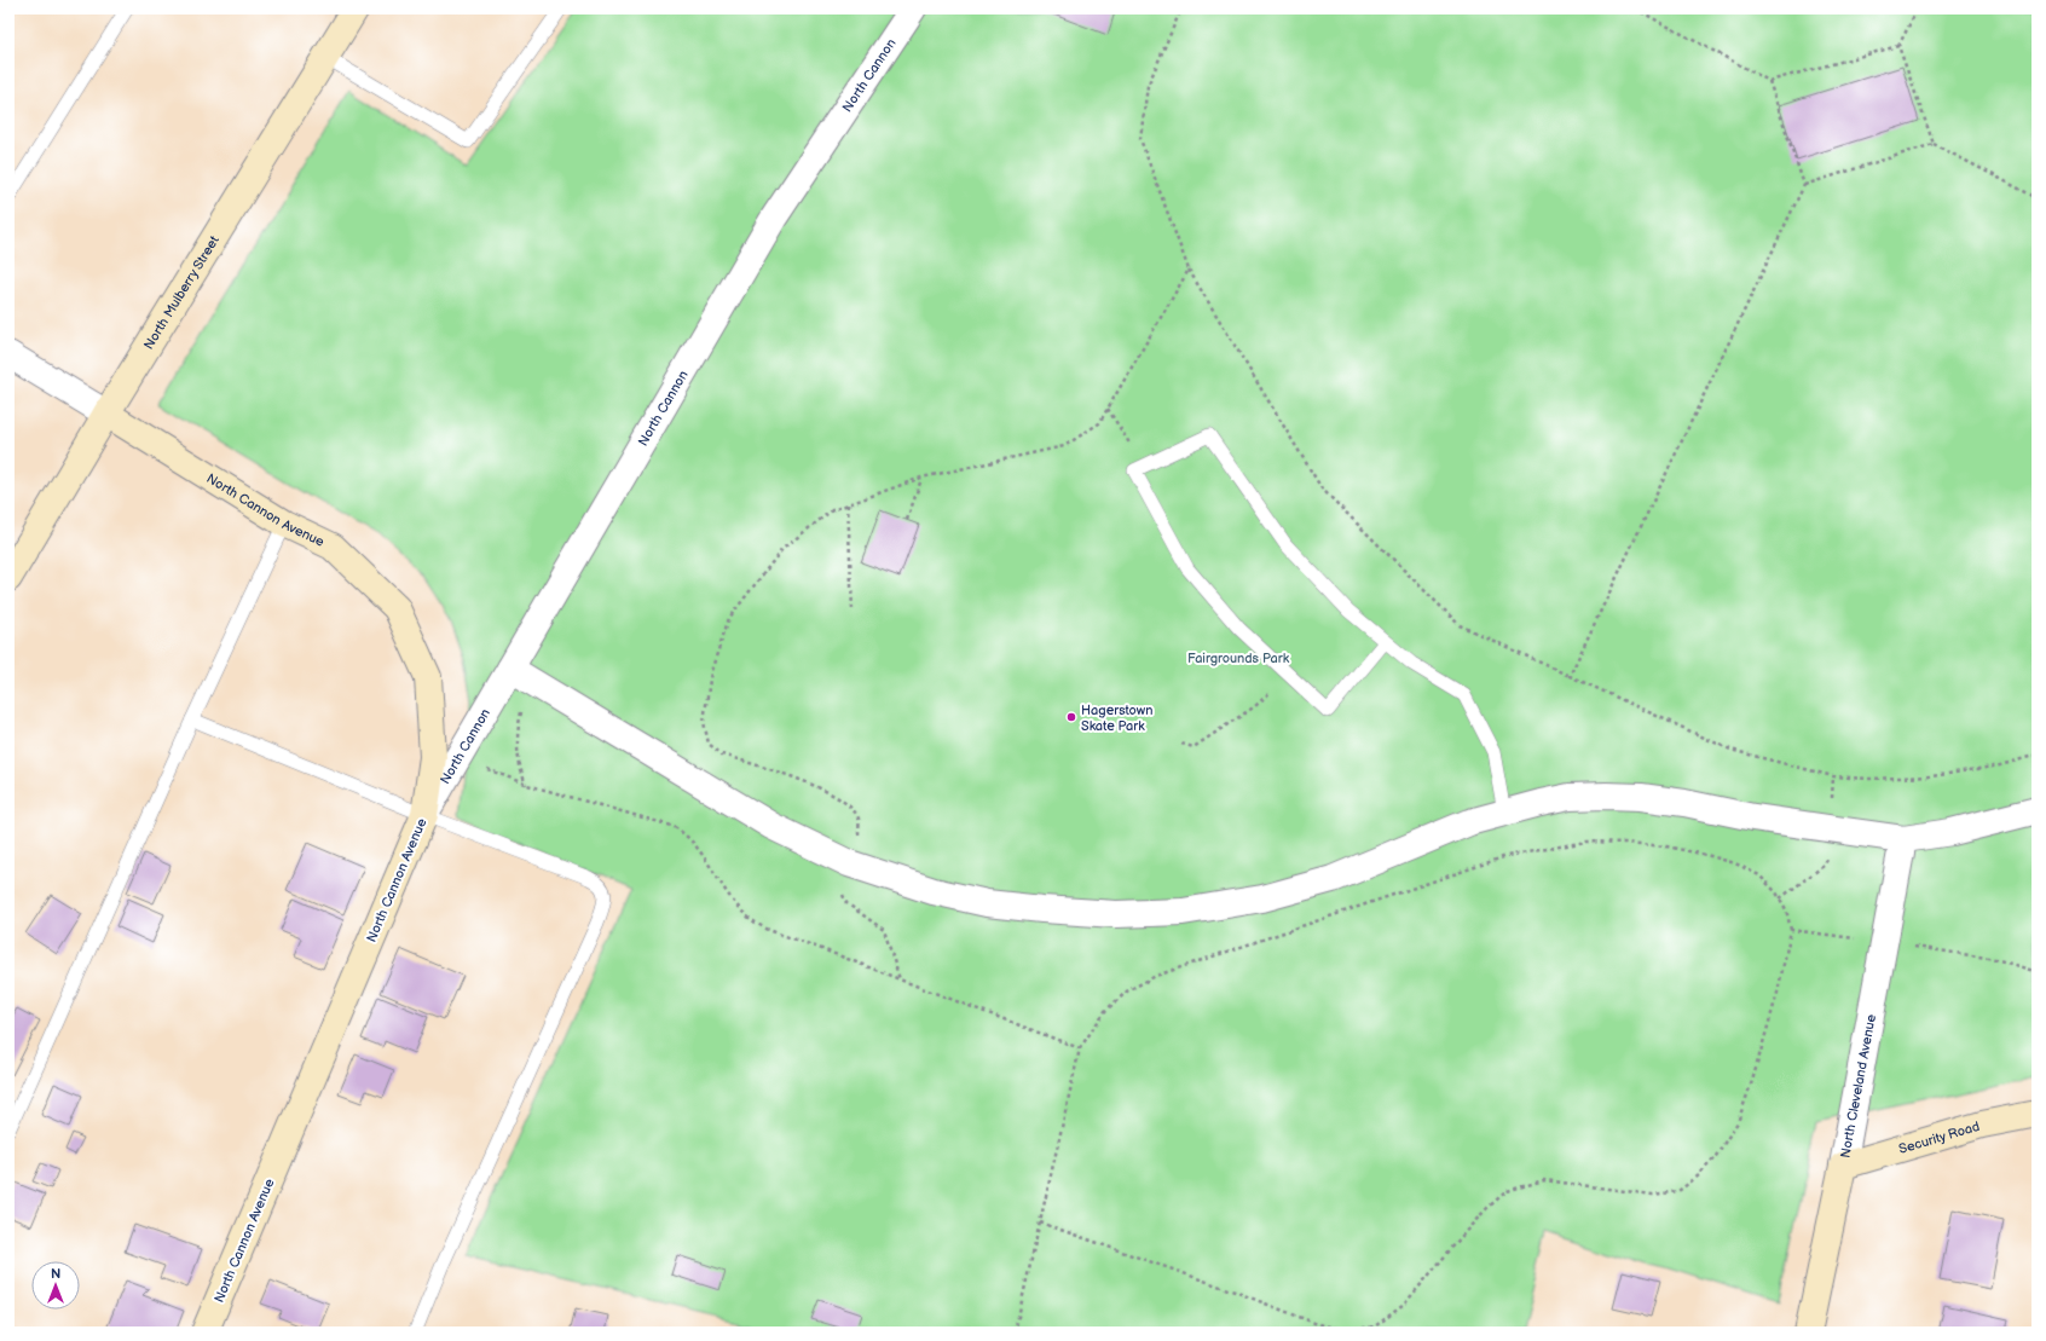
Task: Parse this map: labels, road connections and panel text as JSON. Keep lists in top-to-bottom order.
{
  "streets": {
    "street": [
      "North Cannon",
      "North Mulberry Street",
      "North Cannon Avenue",
      "North Cleveland Avenue",
      "Security Road"
    ]
  },
  "crossings": [
    ["North Cannon", "North Cannon Avenue"],
    ["North Mulberry Street", "North Cannon Avenue"],
    ["North Cleveland Avenue", "Security Road"]
  ],
  "parks": ["Fairgrounds Park"],
  "places": ["Hagerstown Skate Park"],
  "north": "top"
}
